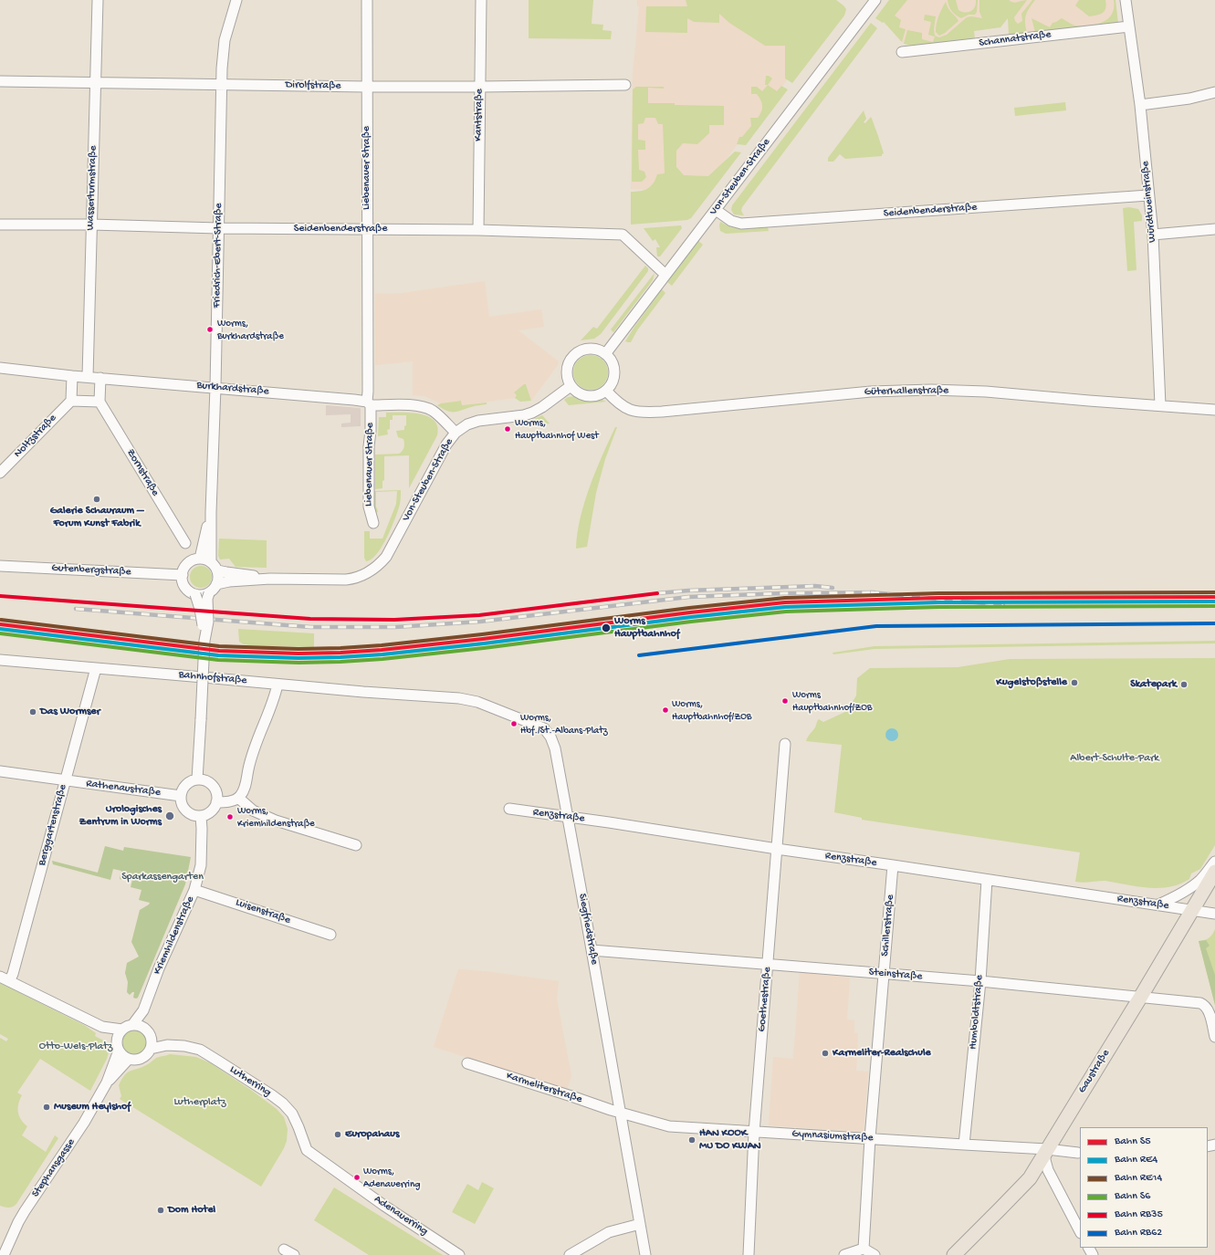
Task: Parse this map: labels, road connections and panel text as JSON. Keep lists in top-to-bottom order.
{
  "streets": {
    "main road": ["Gaustraße"],
    "street": [
      "Schannatstraße",
      "Dirolfstraße",
      "Kantstraße",
      "Liebenauer Straße",
      "Von-Steuben-Straße",
      "Wasserturmstraße",
      "Würdtweinstraße",
      "Seidenbenderstraße",
      "Friedrich-Ebert-Straße",
      "Burkhardstraße",
      "Güterhallenstraße",
      "Noltzstraße",
      "Zornstraße",
      "Gutenbergstraße",
      "Bahnhofstraße",
      "Rathenaustraße",
      "Renzstraße",
      "Berggartenstraße",
      "Luisenstraße",
      "Schillerstraße",
      "Siegfriedstraße",
      "Kriemhildenstraße",
      "Steinstraße",
      "Goethestraße",
      "Humboldtstraße",
      "Lutherring",
      "Karmeliterstraße",
      "Gymnasiumstraße",
      "Stephansgasse",
      "Adenauerring"
    ]
  },
  "crossings": [
    ["Schannatstraße", "Würdtweinstraße"],
    ["Dirolfstraße", "Kantstraße"],
    ["Dirolfstraße", "Liebenauer Straße"],
    ["Dirolfstraße", "Wasserturmstraße"],
    ["Dirolfstraße", "Friedrich-Ebert-Straße"],
    ["Kantstraße", "Seidenbenderstraße"],
    ["Liebenauer Straße", "Seidenbenderstraße"],
    ["Liebenauer Straße", "Burkhardstraße"],
    ["Von-Steuben-Straße", "Seidenbenderstraße"],
    ["Von-Steuben-Straße", "Burkhardstraße"],
    ["Von-Steuben-Straße", "Güterhallenstraße"],
    ["Wasserturmstraße", "Seidenbenderstraße"],
    ["Wasserturmstraße", "Burkhardstraße"],
    ["Würdtweinstraße", "Seidenbenderstraße"],
    ["Würdtweinstraße", "Güterhallenstraße"],
    ["Seidenbenderstraße", "Friedrich-Ebert-Straße"],
    ["Friedrich-Ebert-Straße", "Burkhardstraße"],
    ["Friedrich-Ebert-Straße", "Gutenbergstraße"],
    ["Bahnhofstraße", "Berggartenstraße"],
    ["Bahnhofstraße", "Siegfriedstraße"],
    ["Rathenaustraße", "Berggartenstraße"],
    ["Rathenaustraße", "Kriemhildenstraße"],
    ["Renzstraße", "Schillerstraße"],
    ["Renzstraße", "Siegfriedstraße"],
    ["Renzstraße", "Goethestraße"],
    ["Renzstraße", "Humboldtstraße"],
    ["Renzstraße", "Gaustraße"],
    ["Luisenstraße", "Kriemhildenstraße"],
    ["Schillerstraße", "Steinstraße"],
    ["Schillerstraße", "Gymnasiumstraße"],
    ["Siegfriedstraße", "Steinstraße"],
    ["Siegfriedstraße", "Karmeliterstraße"],
    ["Siegfriedstraße", "Gymnasiumstraße"],
    ["Kriemhildenstraße", "Lutherring"],
    ["Kriemhildenstraße", "Stephansgasse"],
    ["Steinstraße", "Goethestraße"],
    ["Steinstraße", "Humboldtstraße"],
    ["Steinstraße", "Gaustraße"],
    ["Goethestraße", "Gymnasiumstraße"],
    ["Humboldtstraße", "Gymnasiumstraße"],
    ["Gaustraße", "Gymnasiumstraße"],
    ["Lutherring", "Stephansgasse"],
    ["Lutherring", "Adenauerring"],
    ["Karmeliterstraße", "Gymnasiumstraße"]
  ],
  "parks": [
    "Albert-Schulte-Park",
    "Sparkassengarten",
    "Otto-Wels-Platz",
    "Lutherplatz"
  ],
  "places": [
    "Worms, Burkhardstraße",
    "Worms, Hauptbahnhof West",
    "Galerie Schauraum – Forum Kunst Fabrik",
    "Worms Hauptbahnhof",
    "Kugelstoßstelle",
    "Skatepark",
    "Worms Hauptbahnhof/ZOB",
    "Worms, Hauptbahnhof/ZOB",
    "Das Wormser",
    "Worms, Hbf./St.-Albans-Platz",
    "Urologisches Zentrum in Worms",
    "Worms, Kriemhildenstraße",
    "Karmeliter-Realschule",
    "Museum Heylshof",
    "Europahaus",
    "HAN KOOK MU DO KWAN",
    "Worms, Adenauerring",
    "Dom Hotel"
  ],
  "lines": [
    "rail line RE14",
    "rail line RB35",
    "rail line S5",
    "rail line RE4",
    "rail line S6",
    "rail line RB62"
  ],
  "legend": [
    "Bahn S5",
    "Bahn RE4",
    "Bahn RE14",
    "Bahn S6",
    "Bahn RB35",
    "Bahn RB62"
  ]
}
